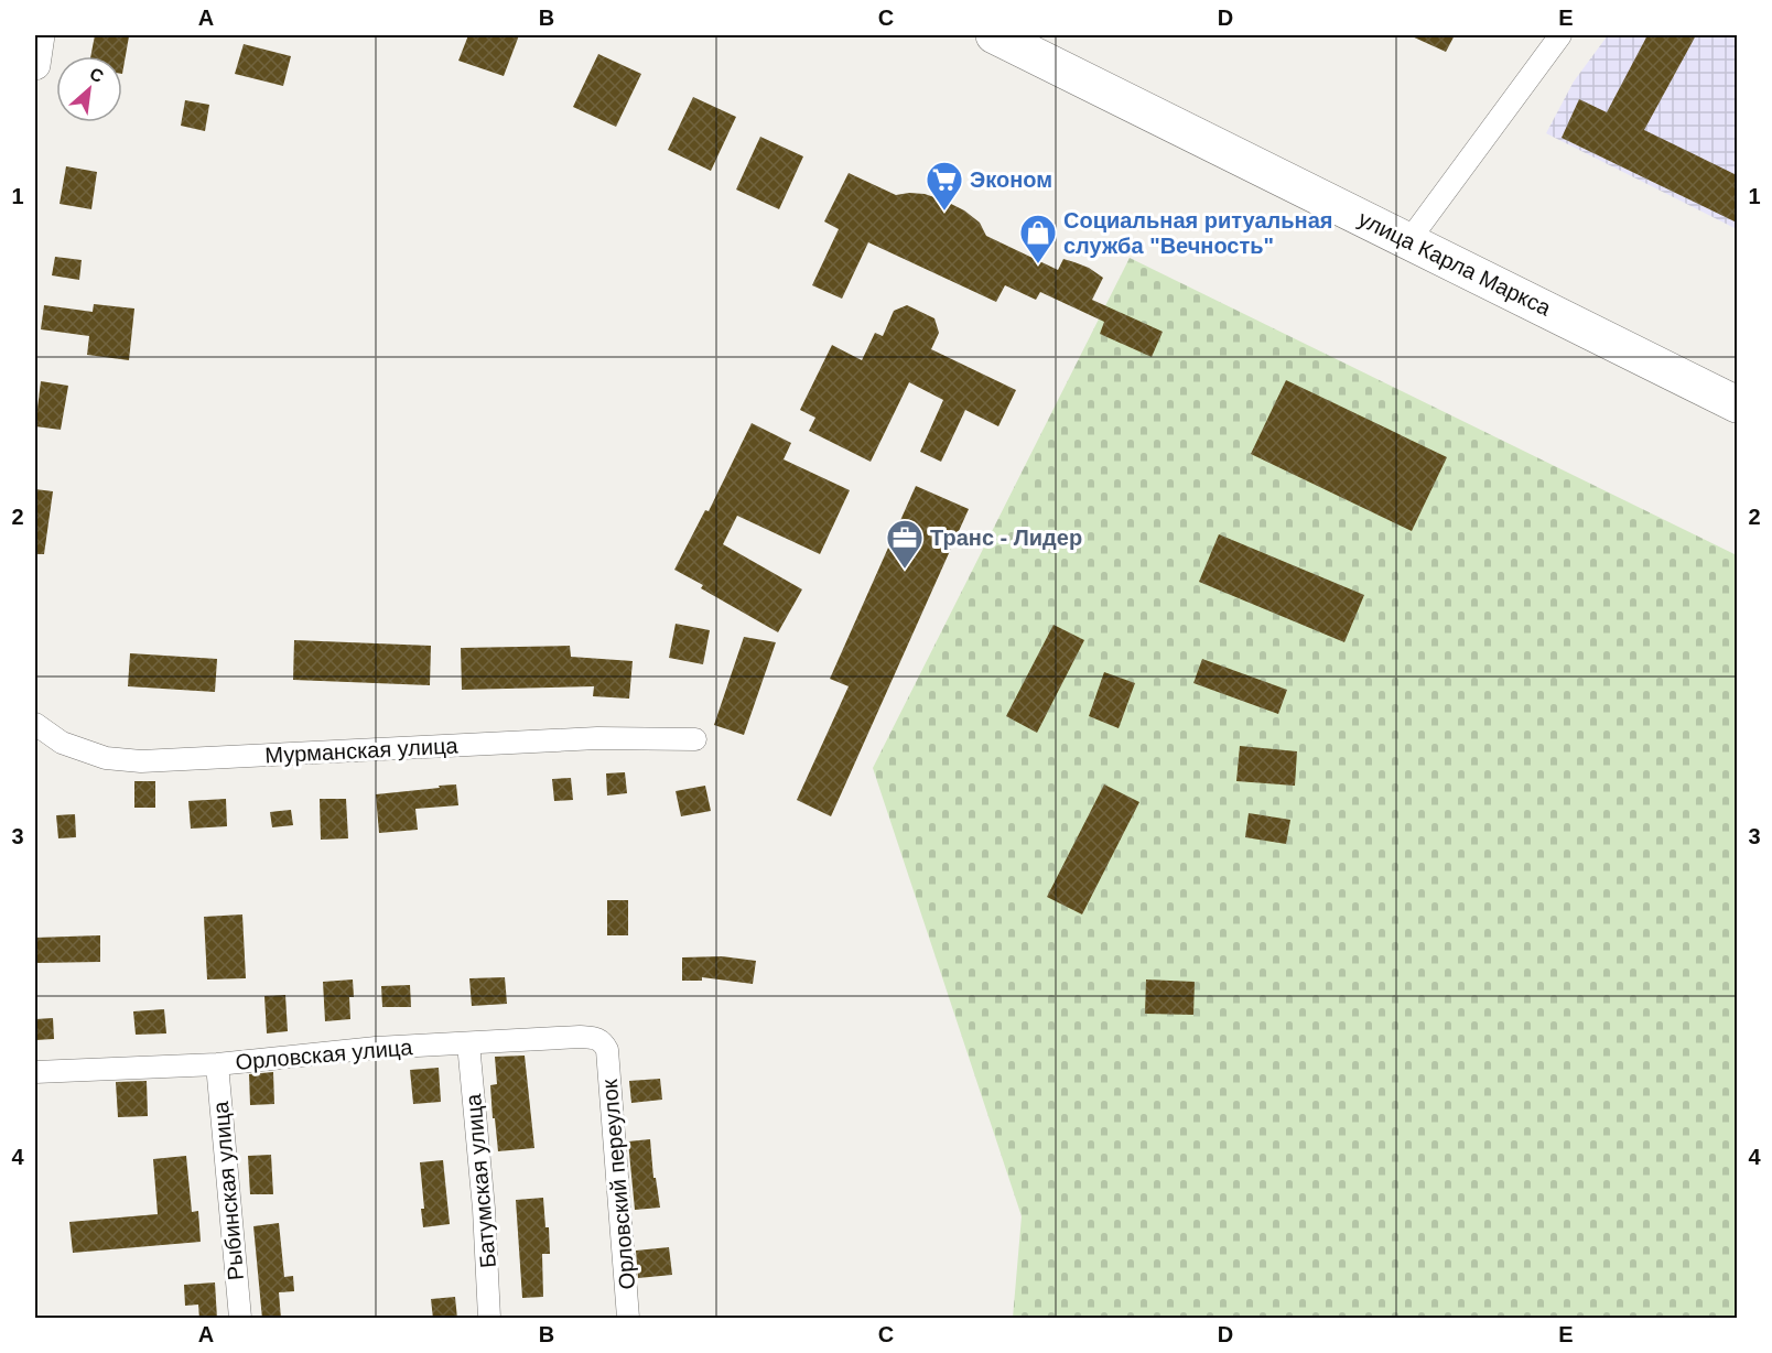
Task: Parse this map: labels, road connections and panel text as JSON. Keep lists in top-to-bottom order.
{
  "streets": {
    "highway": ["улица Карла Маркса"],
    "street": [
      "Мурманская улица",
      "Орловская улица",
      "Батумская улица",
      "Орловский переулок",
      "Рыбинская улица"
    ]
  },
  "crossings": [
    ["Орловская улица", "Батумская улица"],
    ["Орловская улица", "Орловский переулок"],
    ["Орловская улица", "Рыбинская улица"]
  ],
  "places": {
    "supermarket": ["Эконом"],
    "shop": ["Социальная ритуальная служба \"Вечность\""],
    "office": ["Транс - Лидер"]
  },
  "north": "top right",
  "grid": {
    "columns": [
      "A",
      "B",
      "C",
      "D",
      "E"
    ],
    "rows": [
      "1",
      "2",
      "3",
      "4"
    ]
  }
}
